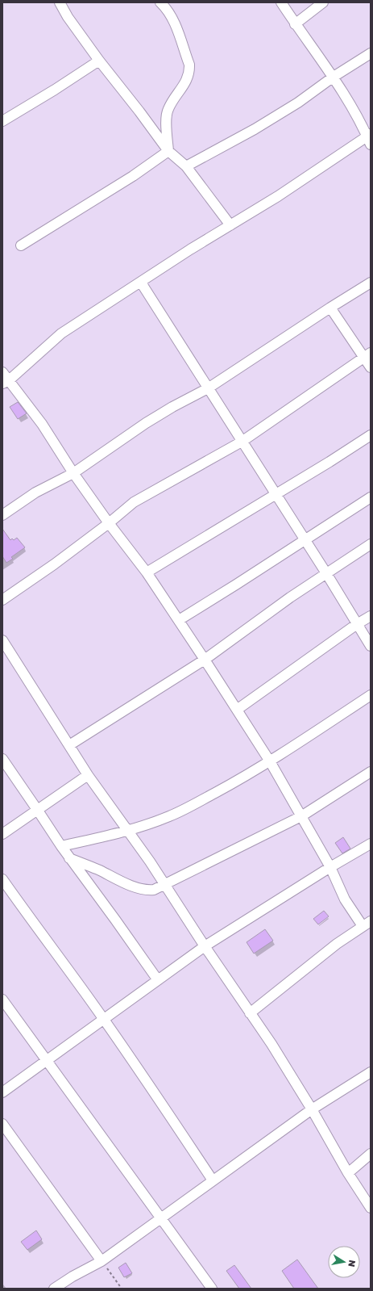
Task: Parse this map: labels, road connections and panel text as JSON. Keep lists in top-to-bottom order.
{
  "north": "right"
}
